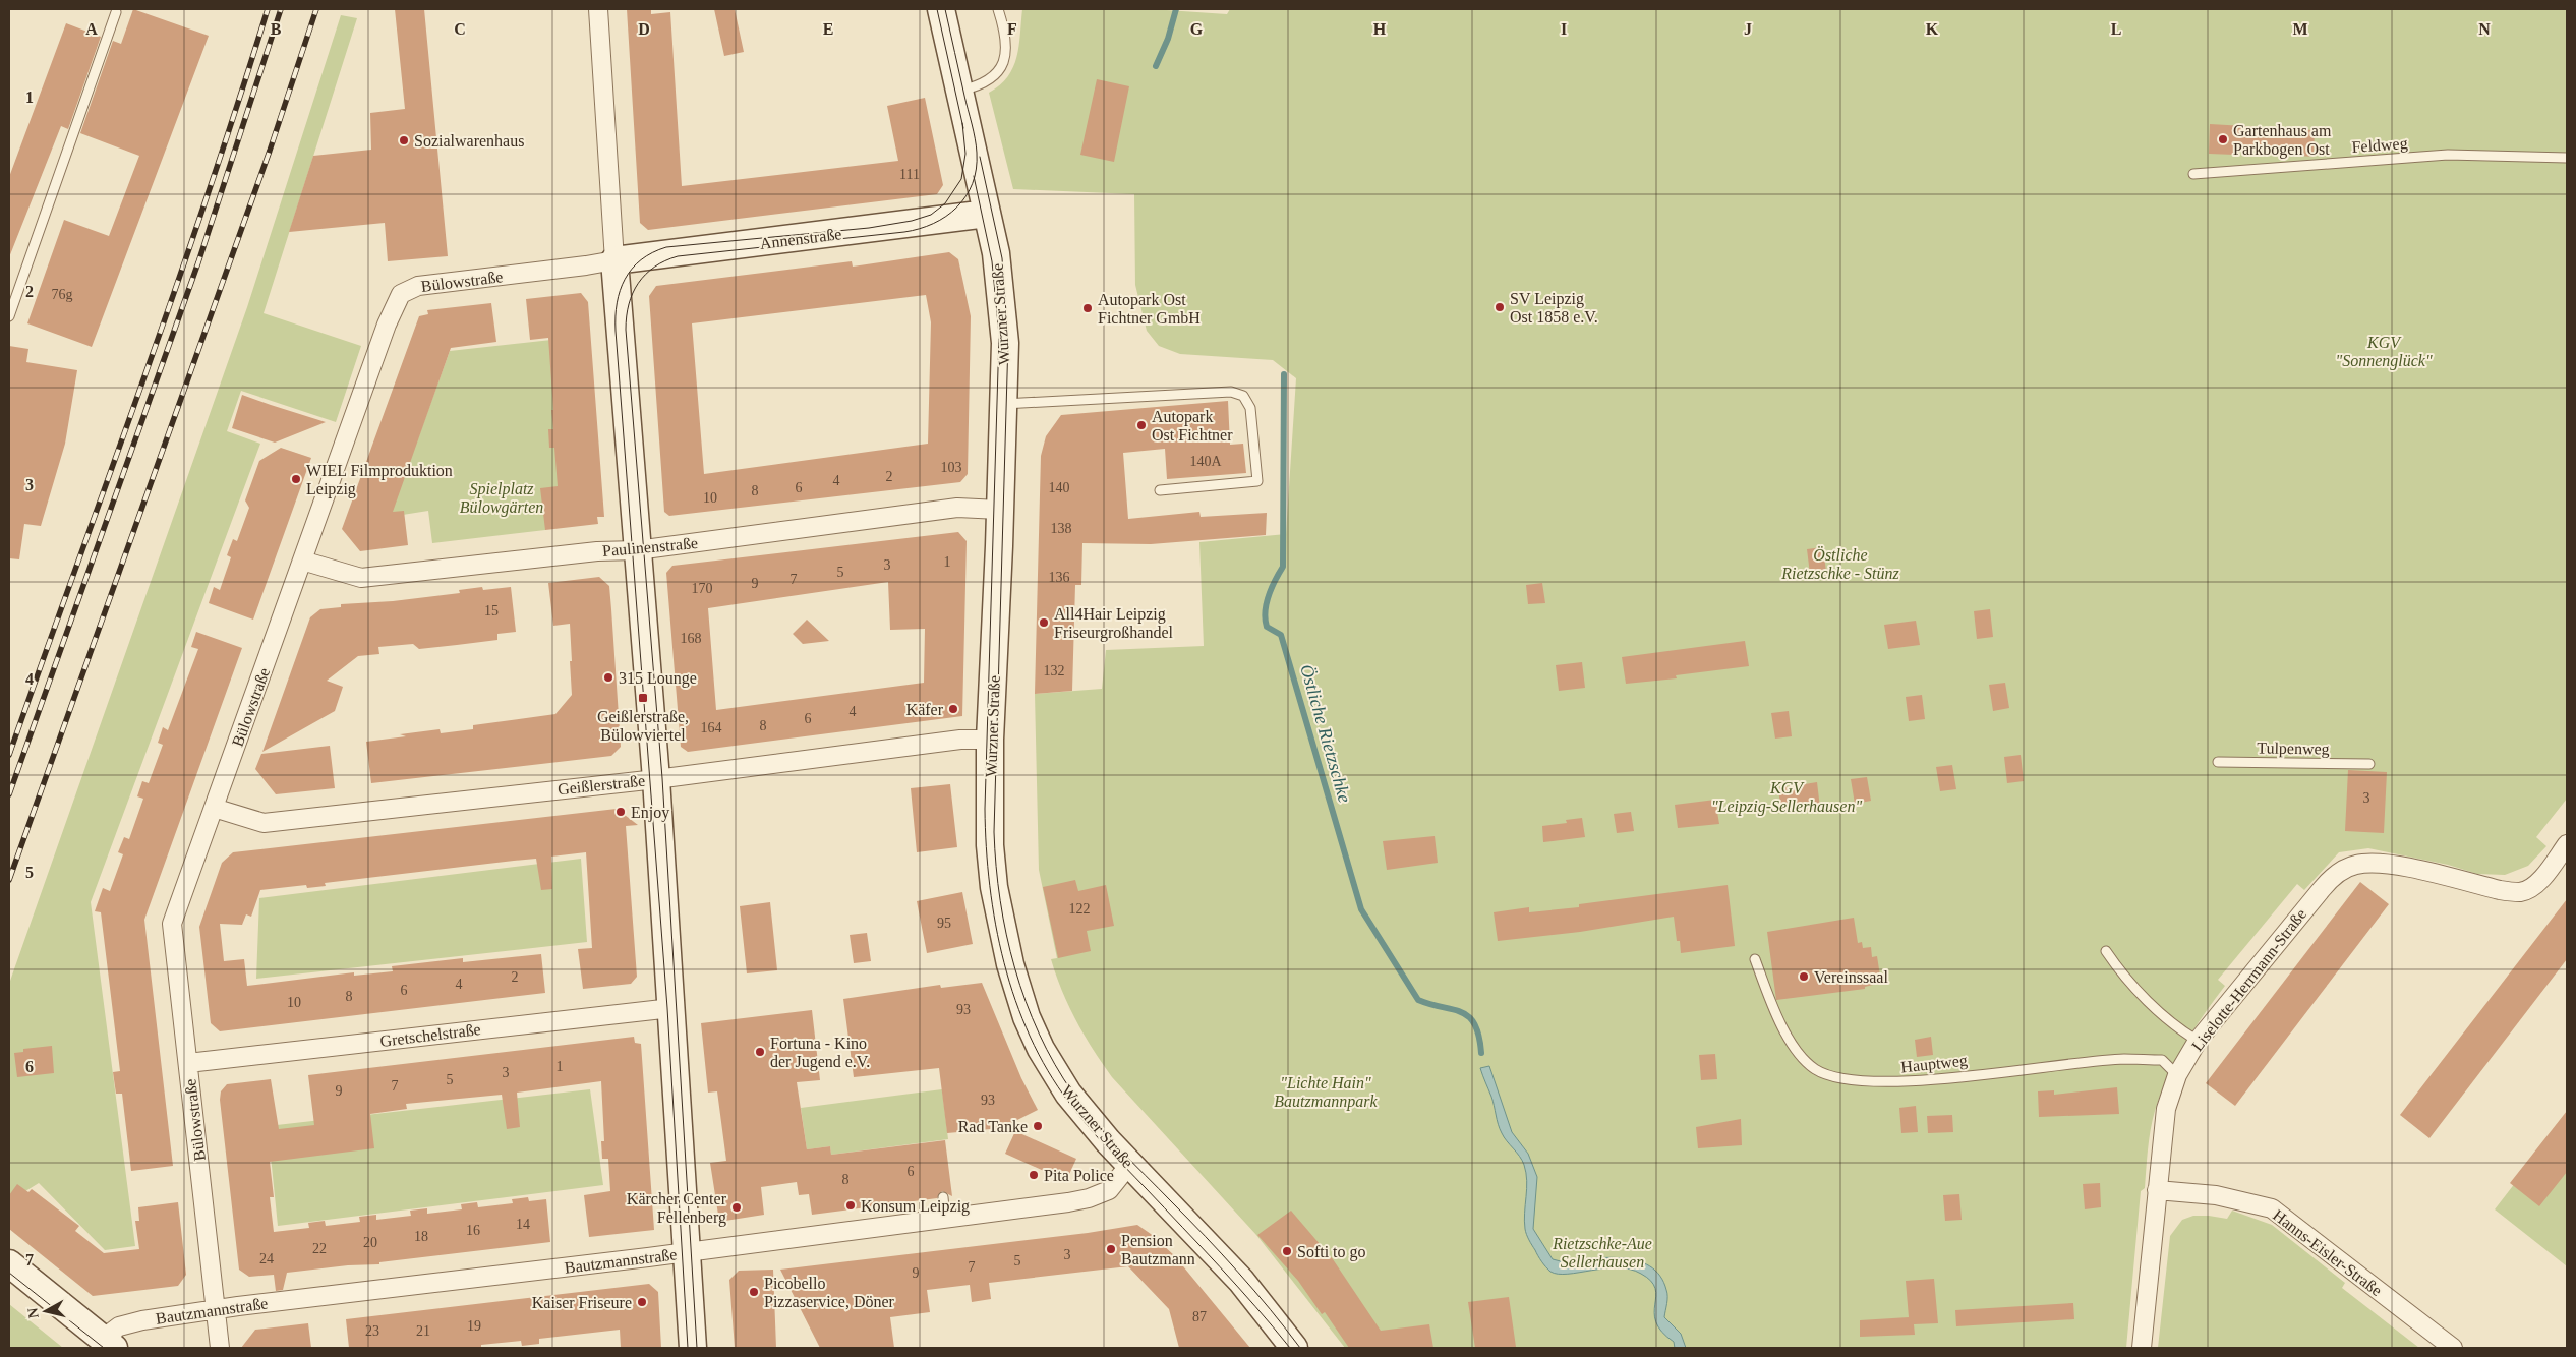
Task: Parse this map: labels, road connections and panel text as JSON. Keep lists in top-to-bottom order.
{
  "streets": {
    "main road": ["Annenstraße", "Wurzner Straße"],
    "street": [
      "Bülowstraße",
      "Paulinenstraße",
      "Geißlerstraße",
      "Liselotte-Herrmann-Straße",
      "Gretschelstraße",
      "Hanns-Eisler-Straße",
      "Bautzmannstraße"
    ],
    "lane": ["Feldweg", "Tulpenweg", "Hauptweg"]
  },
  "crossings": [
    ["Annenstraße", "Bülowstraße"],
    ["Annenstraße", "Wurzner Straße"],
    ["Bülowstraße", "Paulinenstraße"],
    ["Bülowstraße", "Geißlerstraße"],
    ["Bülowstraße", "Gretschelstraße"],
    ["Bülowstraße", "Bautzmannstraße"],
    ["Wurzner Straße", "Paulinenstraße"],
    ["Wurzner Straße", "Geißlerstraße"],
    ["Wurzner Straße", "Bautzmannstraße"],
    ["Liselotte-Herrmann-Straße", "Hauptweg"],
    ["Liselotte-Herrmann-Straße", "Hanns-Eisler-Straße"]
  ],
  "water": ["Östliche Rietzschke"],
  "parks": [
    "KGV \"Sonnenglück\"",
    "Spielplatz Bülowgärten",
    "Östliche Rietzschke - Stünz",
    "KGV \"Leipzig-Sellerhausen\"",
    "\"Lichte Hain\" Bautzmannpark",
    "Rietzschke-Aue Sellerhausen"
  ],
  "places": {
    "other": [
      "Gartenhaus am Parkbogen Ost",
      "Sozialwarenhaus",
      "SV Leipzig Ost 1858 e.V.",
      "Autopark Ost Fichtner GmbH",
      "Autopark Ost Fichtner",
      "WIEL Filmproduktion Leipzig",
      "All4Hair Leipzig Friseurgroßhandel",
      "315 Lounge",
      "Käfer",
      "Enjoy",
      "Vereinssaal",
      "Fortuna - Kino der Jugend e.V.",
      "Rad Tanke",
      "Pita Police",
      "Konsum Leipzig",
      "Kärcher Center Fellenberg",
      "Pension Bautzmann",
      "Softi to go",
      "Picobello Pizzaservice, Döner",
      "Kaiser Friseure"
    ],
    "transit": ["Geißlerstraße, Bülowviertel"]
  },
  "house_numbers": [
    "111",
    "76g",
    "140A",
    "103",
    "2",
    "4",
    "6",
    "140",
    "8",
    "10",
    "138",
    "1",
    "3",
    "5",
    "136",
    "7",
    "9",
    "170",
    "15",
    "168",
    "132",
    "4",
    "6",
    "8",
    "164",
    "3",
    "122",
    "95",
    "2",
    "4",
    "6",
    "8",
    "10",
    "93",
    "1",
    "3",
    "5",
    "7",
    "9",
    "93",
    "6",
    "8",
    "14",
    "16",
    "18",
    "20",
    "22",
    "3",
    "24",
    "5",
    "7",
    "9",
    "87",
    "19",
    "23",
    "21"
  ],
  "north": "left",
  "grid": {
    "columns": [
      "A",
      "B",
      "C",
      "D",
      "E",
      "F",
      "G",
      "H",
      "I",
      "J",
      "K",
      "L",
      "M",
      "N"
    ],
    "rows": [
      "1",
      "2",
      "3",
      "4",
      "5",
      "6",
      "7"
    ]
  }
}
